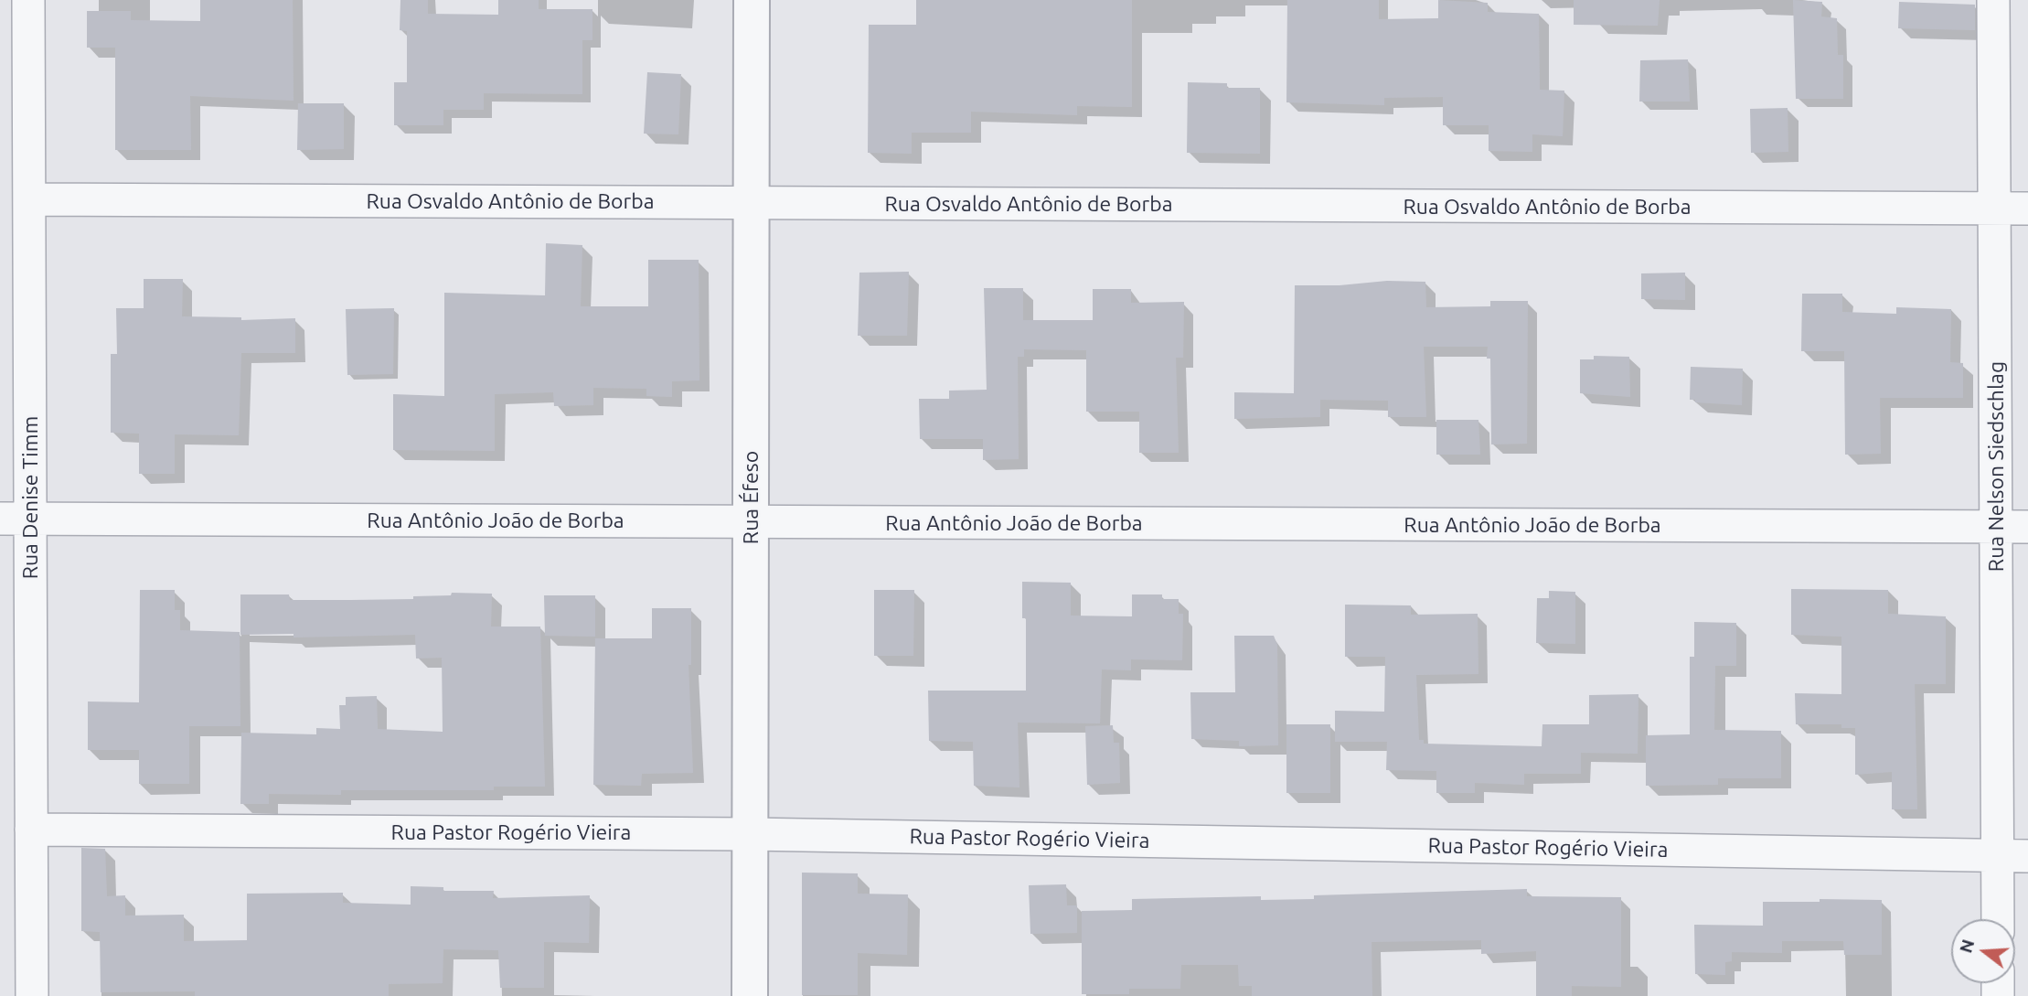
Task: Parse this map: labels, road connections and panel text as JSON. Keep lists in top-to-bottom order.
{
  "streets": {
    "street": [
      "Rua Osvaldo Antônio de Borba",
      "Rua Nelson Siedschlag",
      "Rua Denise Timm",
      "Rua Éfeso",
      "Rua Antônio João de Borba",
      "Rua Pastor Rogério Vieira"
    ]
  },
  "crossings": [
    ["Rua Osvaldo Antônio de Borba", "Rua Nelson Siedschlag"],
    ["Rua Osvaldo Antônio de Borba", "Rua Denise Timm"],
    ["Rua Osvaldo Antônio de Borba", "Rua Éfeso"],
    ["Rua Nelson Siedschlag", "Rua Antônio João de Borba"],
    ["Rua Nelson Siedschlag", "Rua Pastor Rogério Vieira"],
    ["Rua Denise Timm", "Rua Antônio João de Borba"],
    ["Rua Denise Timm", "Rua Pastor Rogério Vieira"],
    ["Rua Éfeso", "Rua Antônio João de Borba"],
    ["Rua Éfeso", "Rua Pastor Rogério Vieira"]
  ],
  "north": "left"
}
